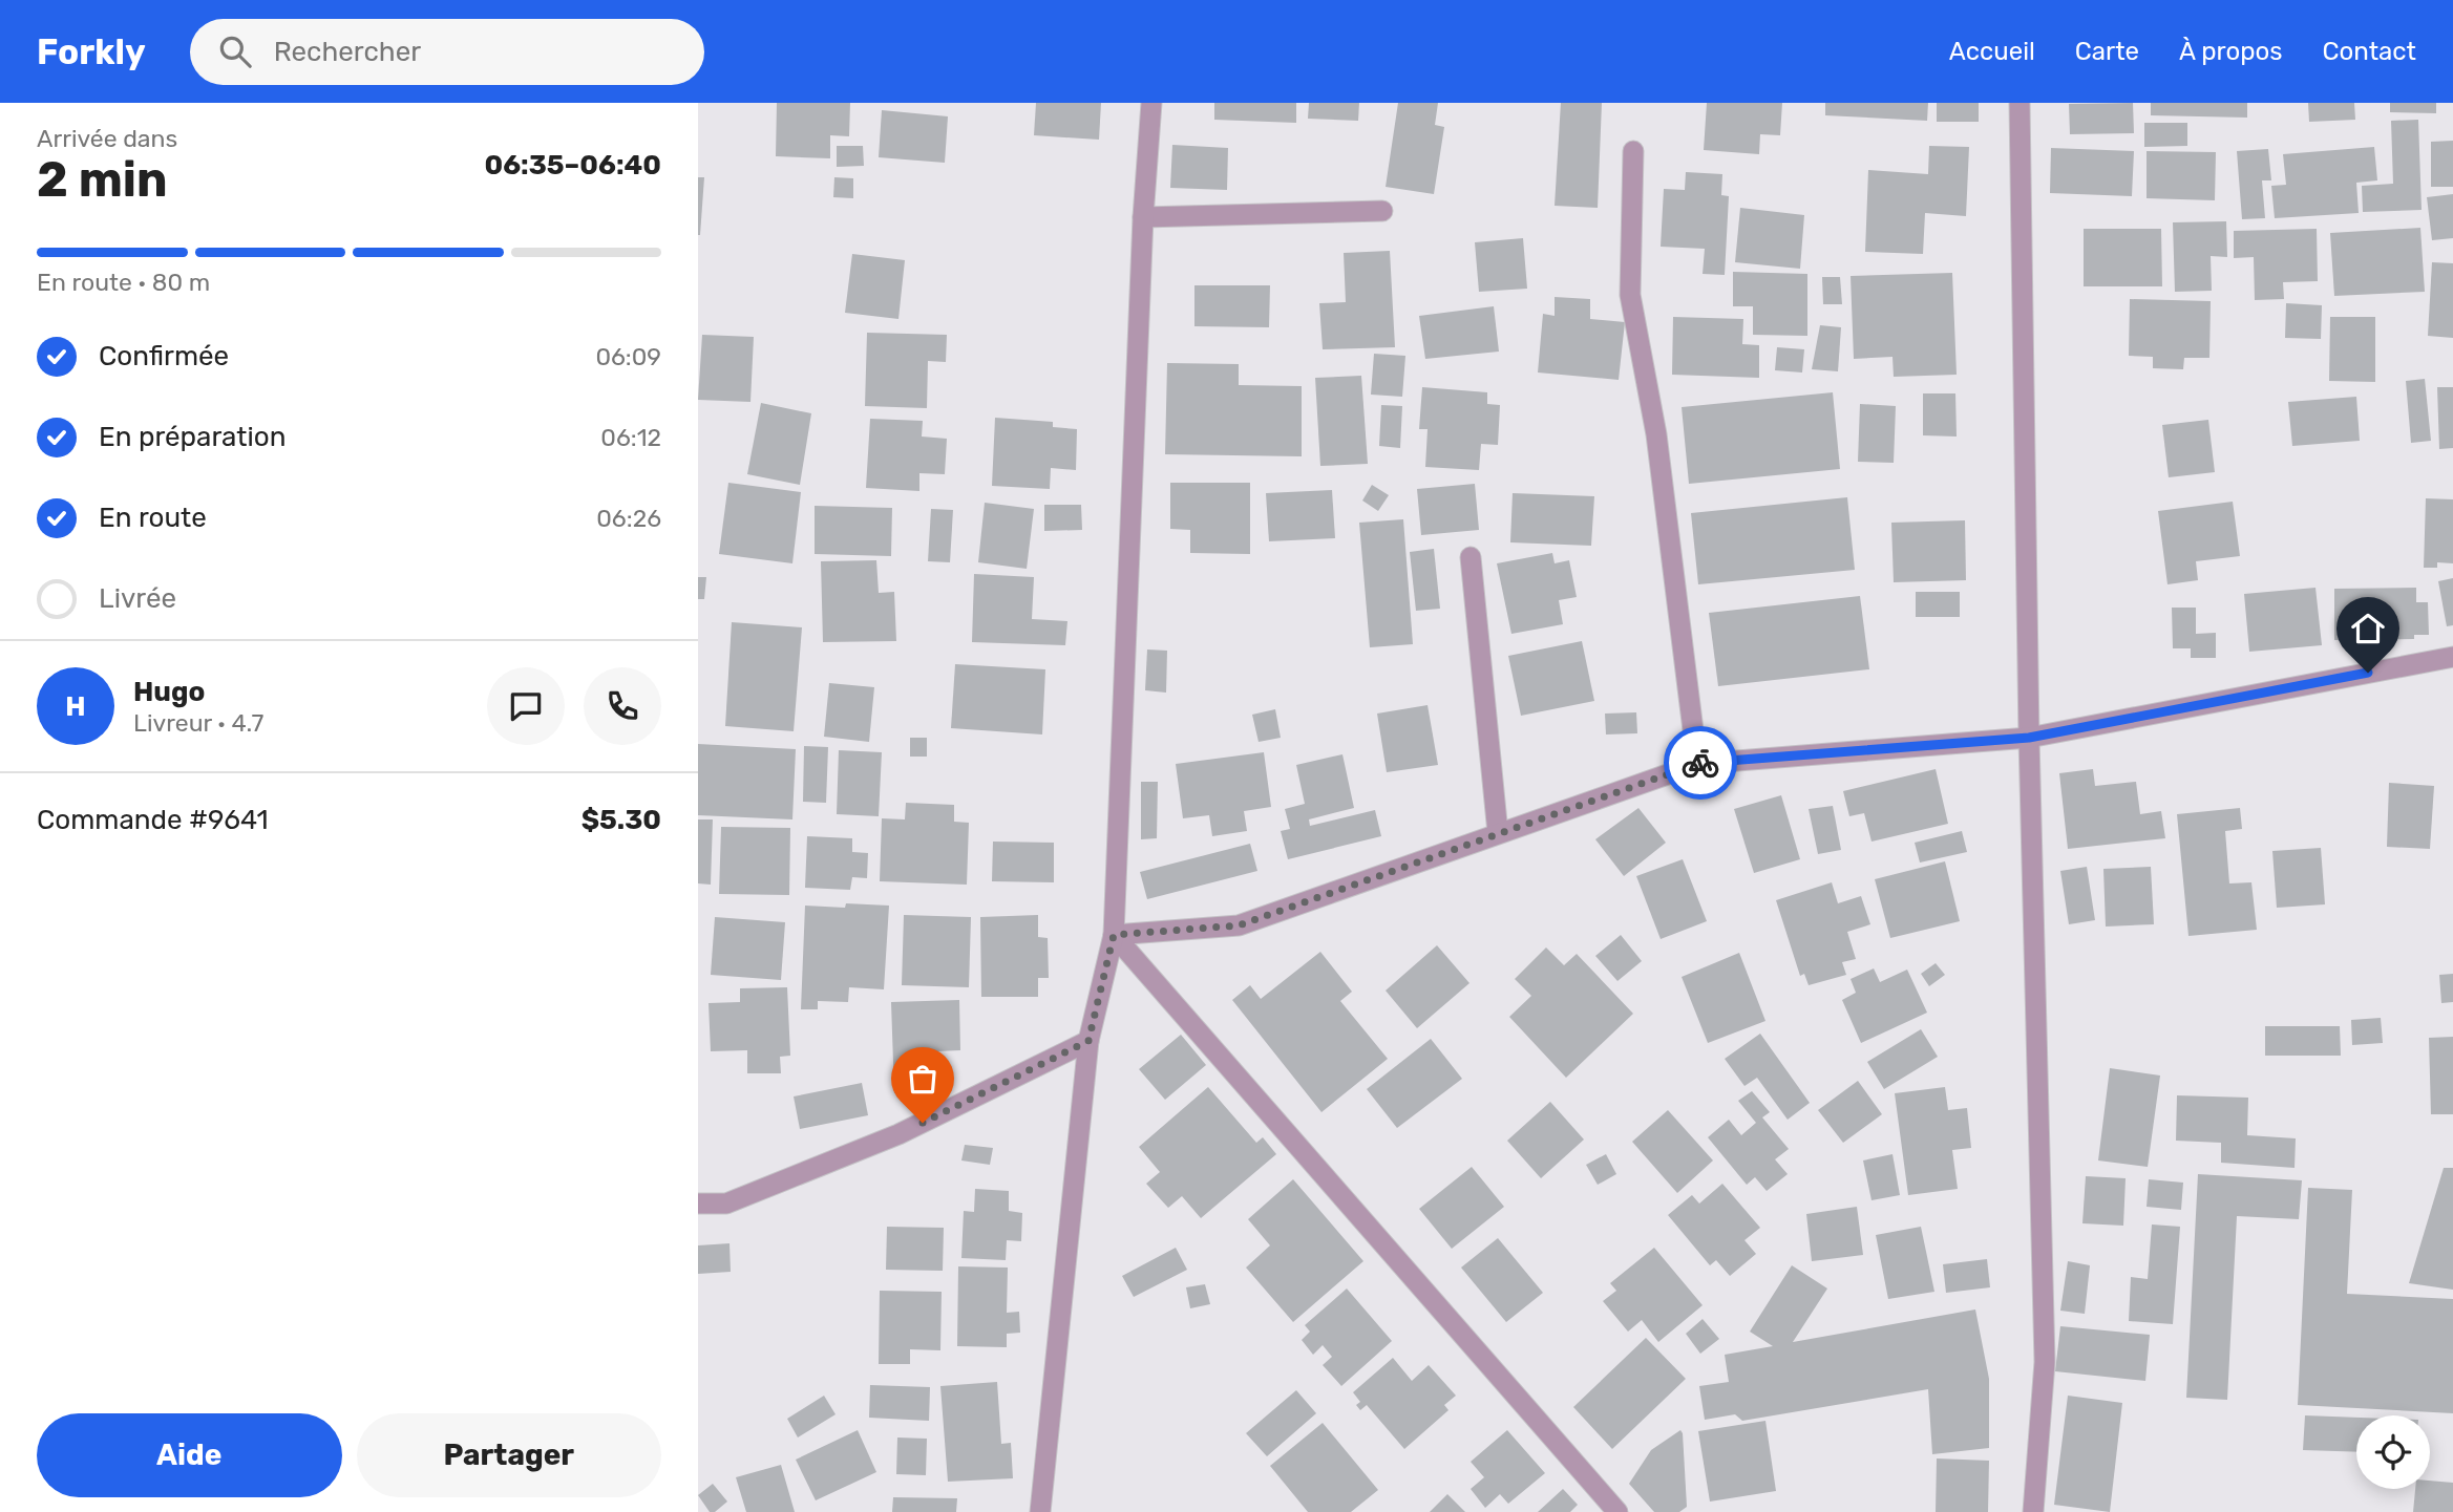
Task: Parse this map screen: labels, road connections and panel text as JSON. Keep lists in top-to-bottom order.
{
  "page": {
    "header": "Forkly",
    "search": "Rechercher",
    "nav": [
      "Accueil",
      "Carte",
      "À propos",
      "Contact"
    ],
    "heading": ["2 min", "Arrivée dans", "06:35–06:40"],
    "panel": [
      "Hugo",
      "Livreur · 4.7",
      "Commande #9641",
      "$5.30"
    ],
    "bar": "En route · 80 m",
    "list": [
      ["Confirmée", "06:09"],
      ["En préparation", "06:12"],
      ["En route", "06:26"],
      "Livrée"
    ],
    "round": "H",
    "buttons": ["Aide", "Partager"]
  }
}
